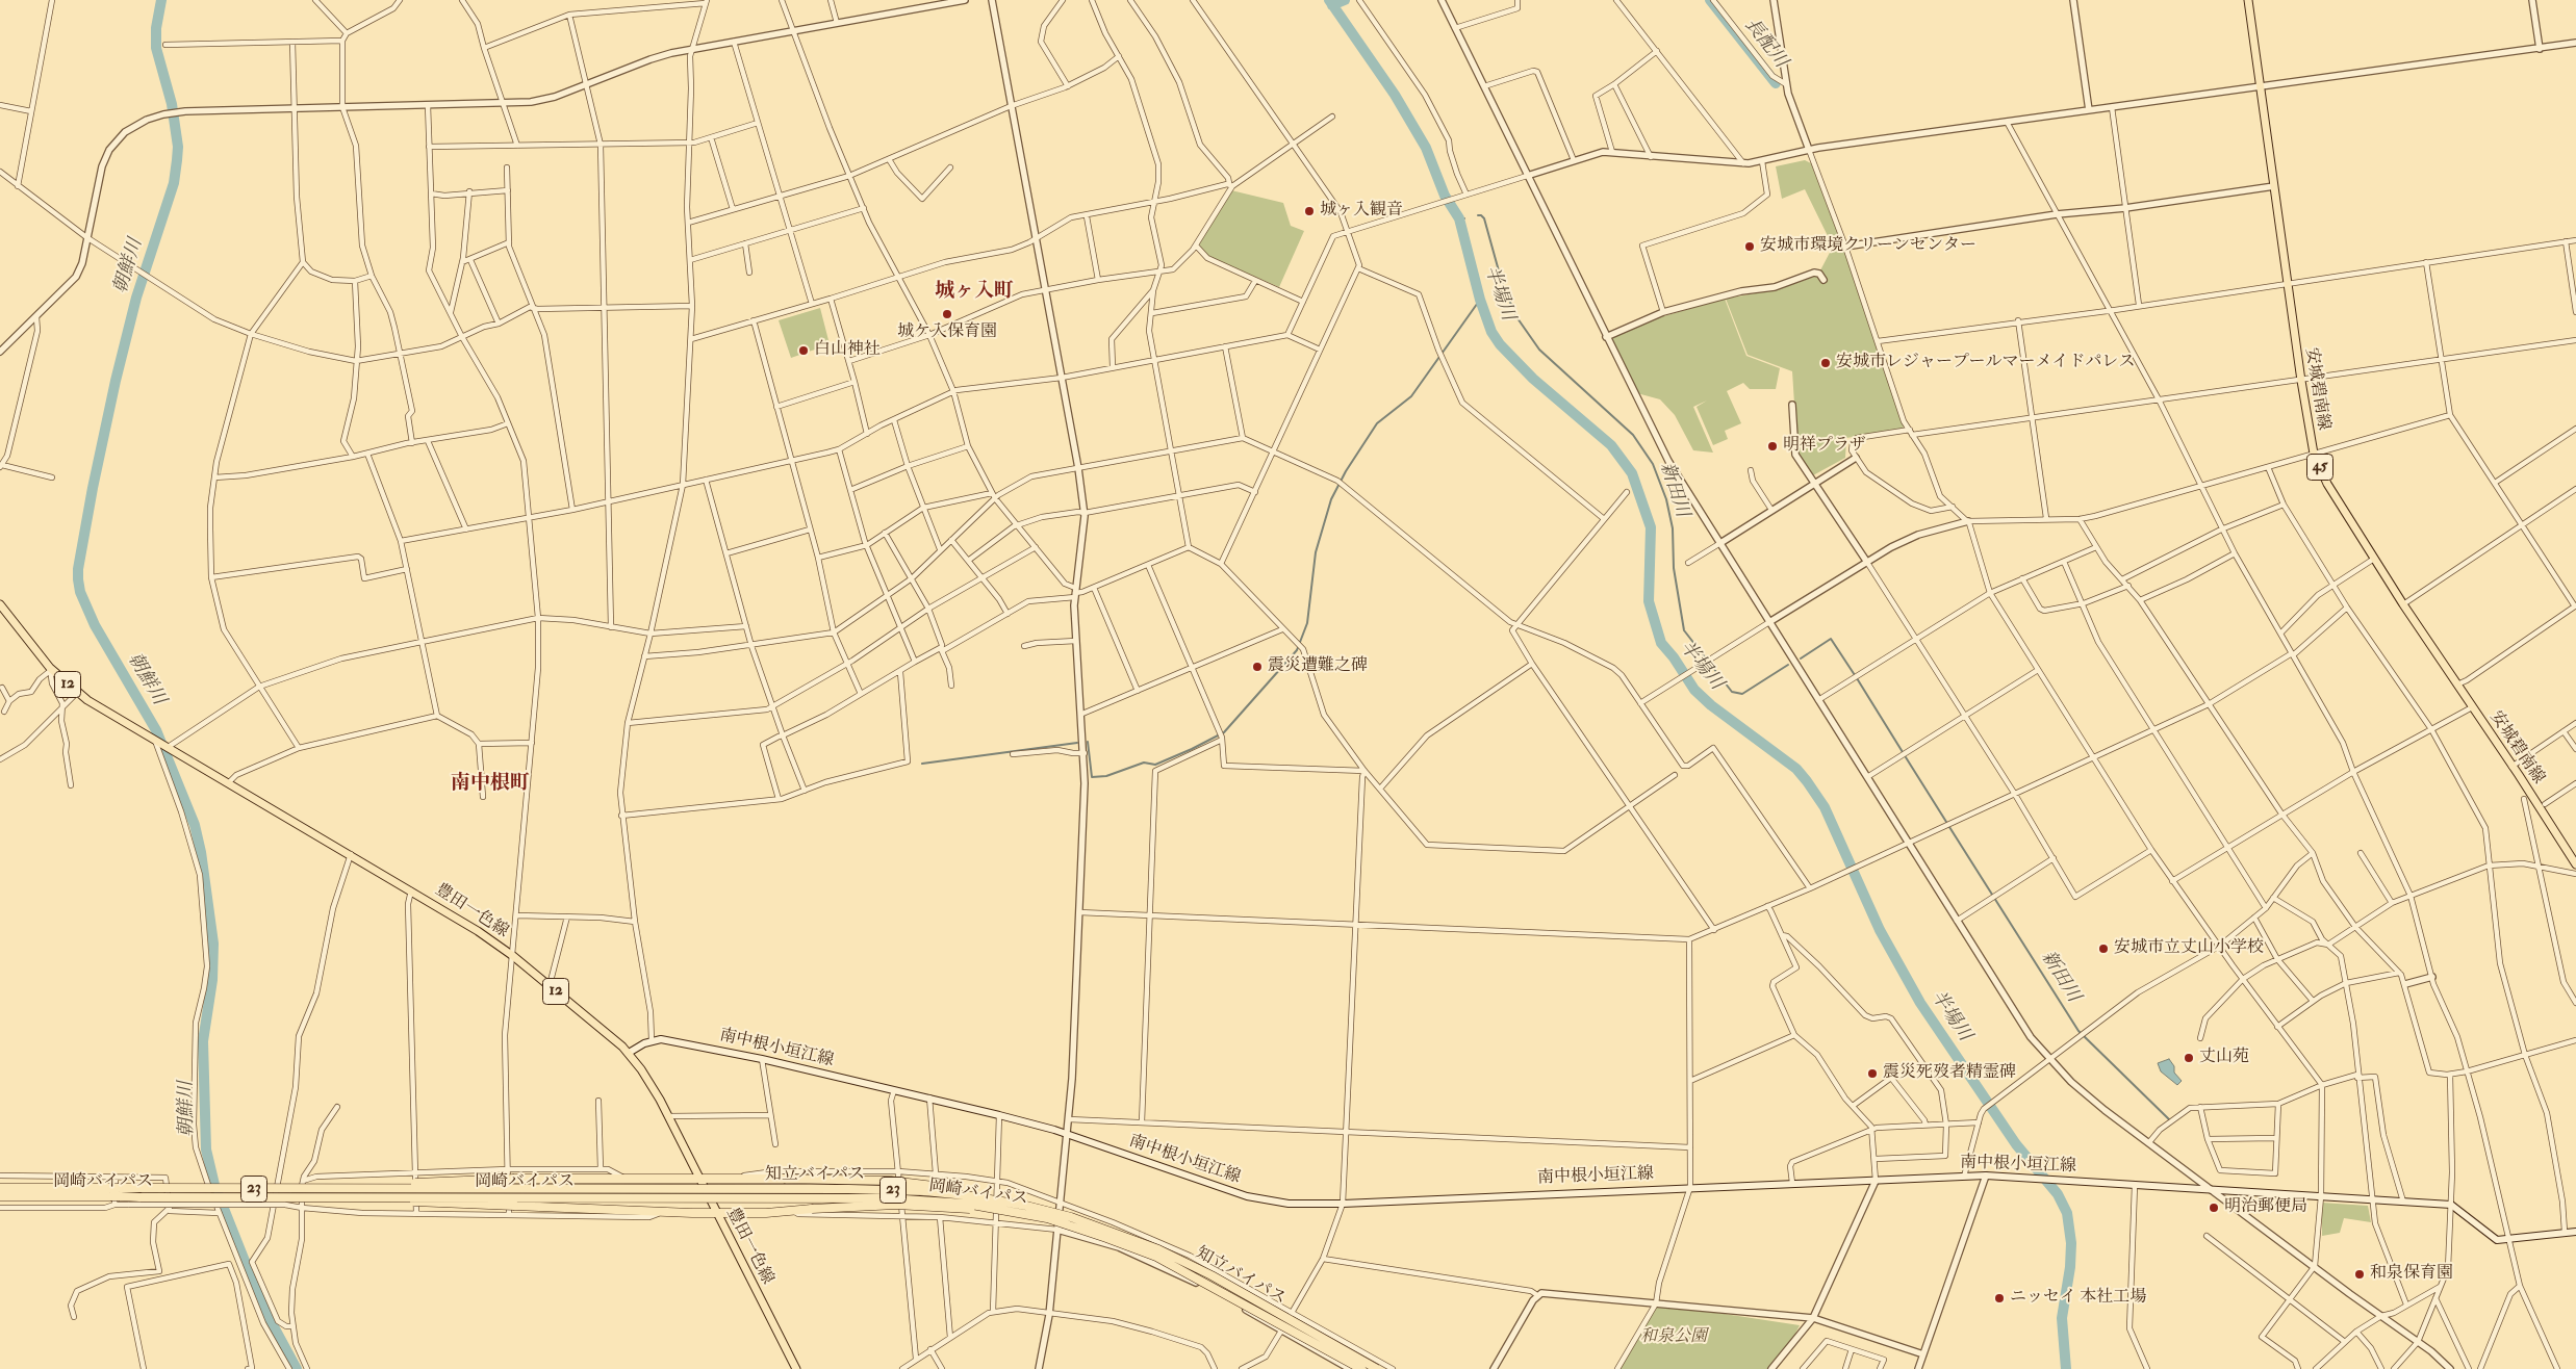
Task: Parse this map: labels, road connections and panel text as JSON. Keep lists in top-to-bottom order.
{
  "streets": {
    "highway": ["知立バイパス", "岡崎バイパス", "23"],
    "main road": [
      "安城碧南線",
      "45",
      "12",
      "豊田一色線",
      "南中根小垣江線"
    ]
  },
  "crossings": [
    ["豊田一色線", "23"],
    ["知立バイパス", "岡崎バイパス"],
    ["知立バイパス", "23"],
    ["岡崎バイパス", "23"]
  ],
  "districts": ["城ヶ入町", "南中根町"],
  "water": [
    "長配川",
    "朝鮮川",
    "半場川",
    "新田川"
  ],
  "parks": ["和泉公園"],
  "places": [
    "城ヶ入観音",
    "安城市環境クリーンセンター",
    "城ケ入保育園",
    "白山神社",
    "安城市レジャープールマーメイドパレス",
    "明祥プラザ",
    "震災遭難之碑",
    "安城市立丈山小学校",
    "丈山苑",
    "震災死歿者精霊碑",
    "明治郵便局",
    "和泉保育園",
    "ニッセイ 本社工場"
  ]
}
